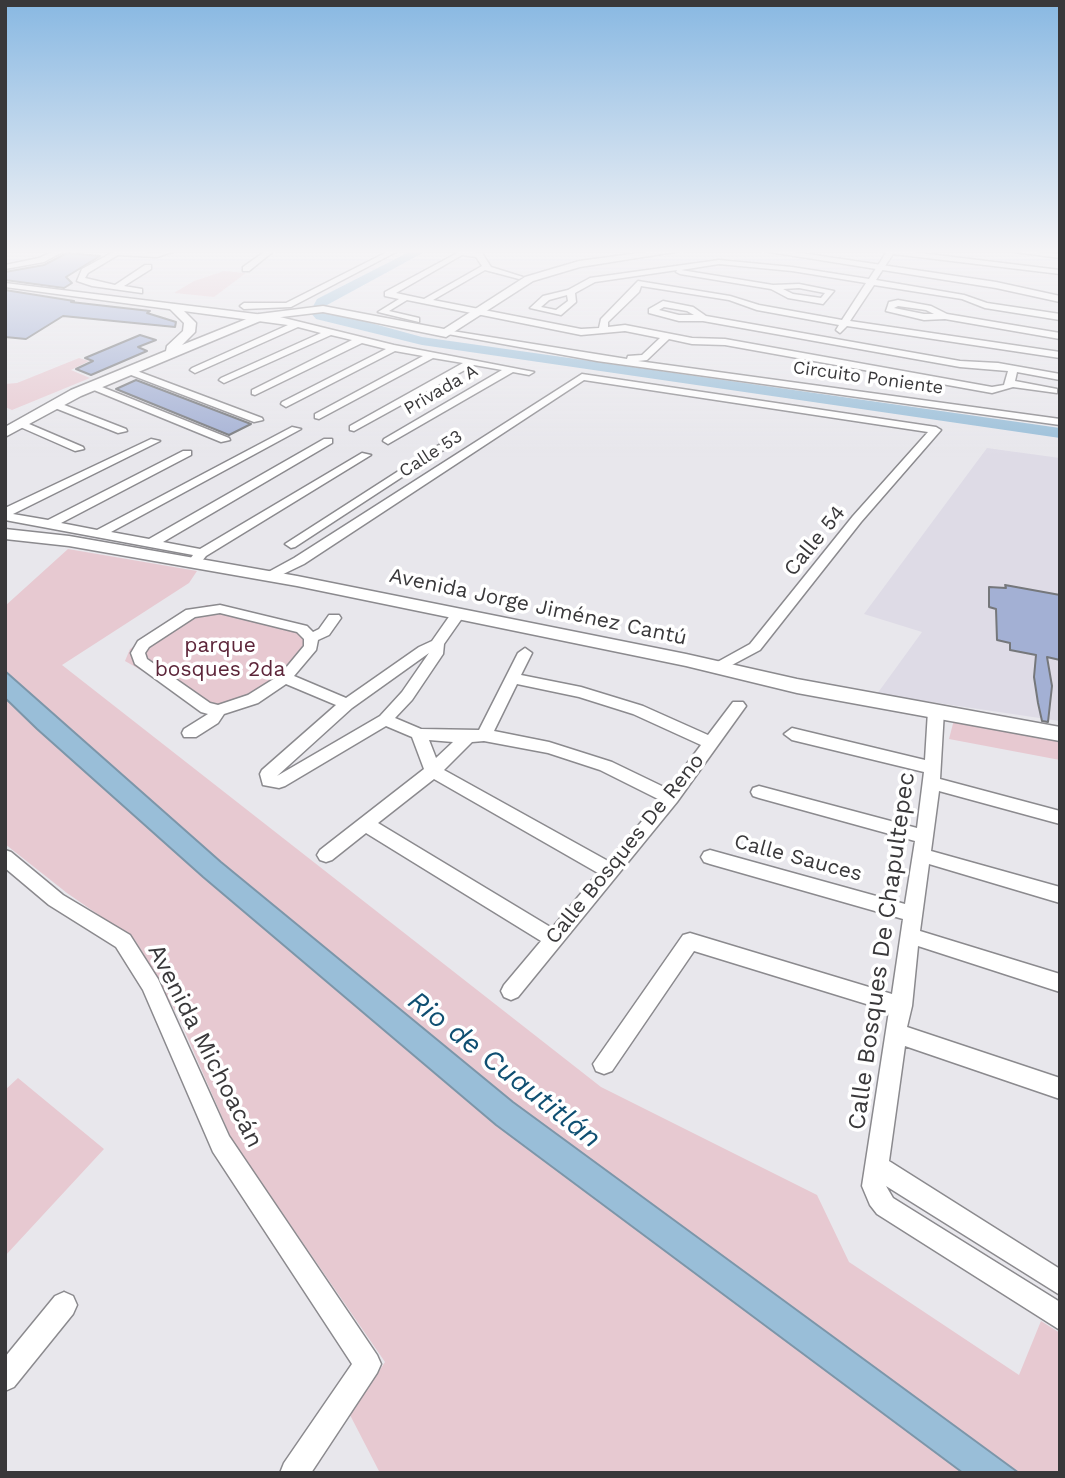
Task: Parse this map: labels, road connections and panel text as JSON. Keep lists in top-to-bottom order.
{
  "streets": {
    "main road": ["Circuito Poniente", "Avenida Jorge Jiménez Cantú"],
    "street": [
      "Privada A",
      "Calle 53",
      "Calle 54",
      "Calle Bosques De Reno",
      "Calle Sauces",
      "Calle Bosques De Chapultepec",
      "Avenida Michoacán"
    ]
  },
  "crossings": [
    ["Calle 53", "Calle 54"],
    ["Calle 53", "Avenida Jorge Jiménez Cantú"],
    ["Calle 54", "Avenida Jorge Jiménez Cantú"],
    ["Avenida Jorge Jiménez Cantú", "Calle Bosques De Chapultepec"],
    ["Calle Sauces", "Calle Bosques De Chapultepec"]
  ],
  "water": ["Rio de Cuautitlán"],
  "parks": ["parque bosques 2da"]
}
